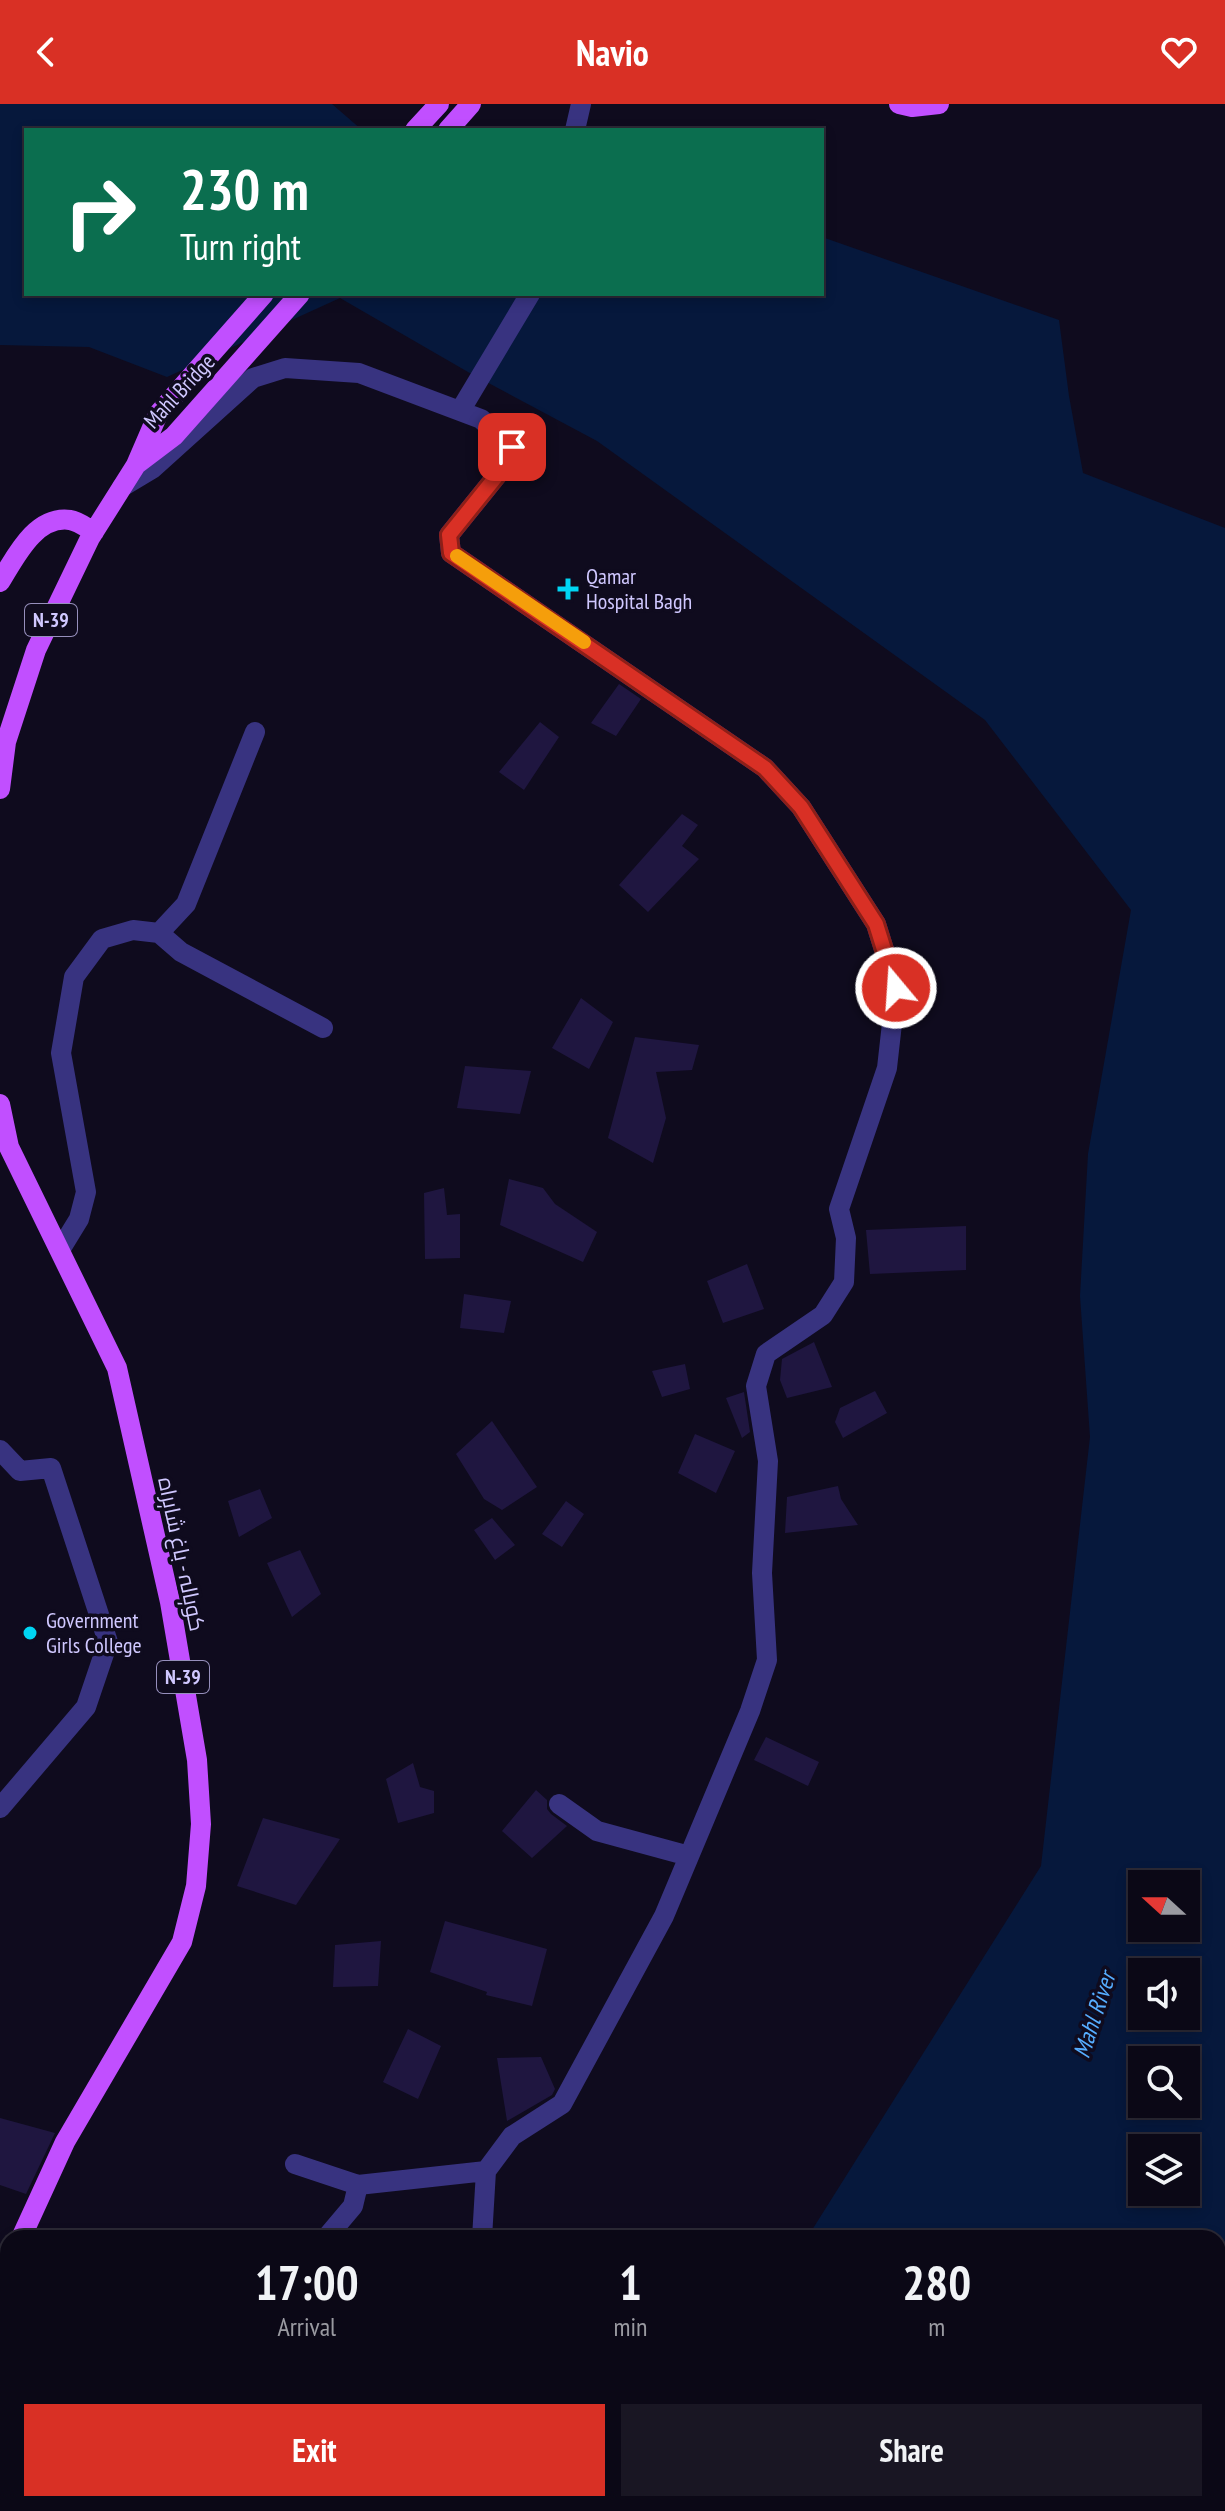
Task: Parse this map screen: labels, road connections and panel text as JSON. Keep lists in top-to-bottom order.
{
  "streets": {
    "main road": ["Mahl Bridge", "N-39", "کوہالہ - باغ شاہراہ"]
  },
  "crossings": [
    ["Mahl Bridge", "N-39"]
  ],
  "water": ["Mahl River"],
  "places": {
    "health": ["Qamar Hospital Bagh"],
    "other": ["Government Girls College"]
  },
  "north": "left",
  "page": {
    "header": "Navio",
    "turn": ["230 m", "Turn right"],
    "eta": [
      "17:00",
      "Arrival",
      "1",
      "min",
      "280",
      "m"
    ],
    "buttons": ["Exit", "Share"]
  }
}
